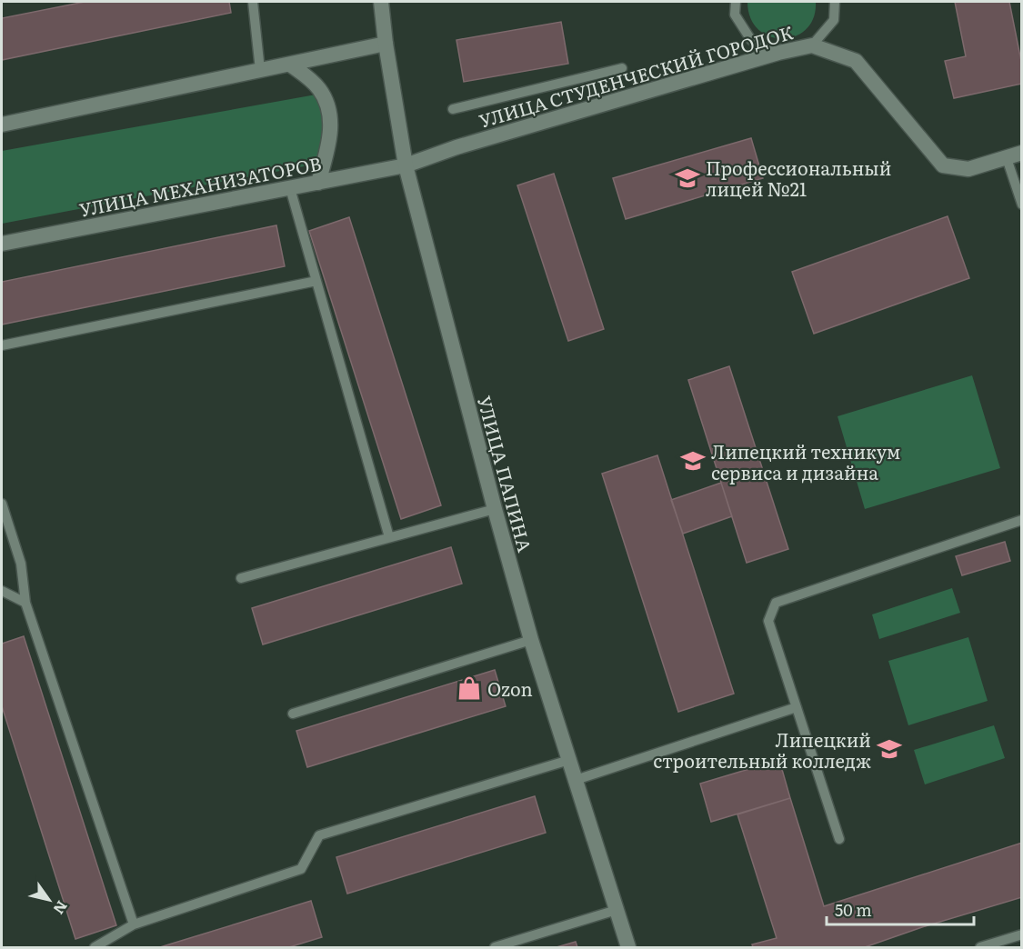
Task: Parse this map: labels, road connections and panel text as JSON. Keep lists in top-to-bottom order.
{
  "streets": {
    "street": ["УЛИЦА СТУДЕНЧЕСКИЙ ГОРОДОК", "УЛИЦА МЕХАНИЗАТОРОВ", "УЛИЦА ПАПИНА"]
  },
  "crossings": [
    ["УЛИЦА СТУДЕНЧЕСКИЙ ГОРОДОК", "УЛИЦА МЕХАНИЗАТОРОВ"],
    ["УЛИЦА СТУДЕНЧЕСКИЙ ГОРОДОК", "УЛИЦА ПАПИНА"],
    ["УЛИЦА МЕХАНИЗАТОРОВ", "УЛИЦА ПАПИНА"]
  ],
  "places": {
    "school or university": ["Профессиональный лицей №21", "Липецкий техникум сервиса и дизайна", "Липецкий строительный колледж"],
    "shop": ["Ozon"]
  },
  "scale_bar": "50 m",
  "north": "bottom right"
}
